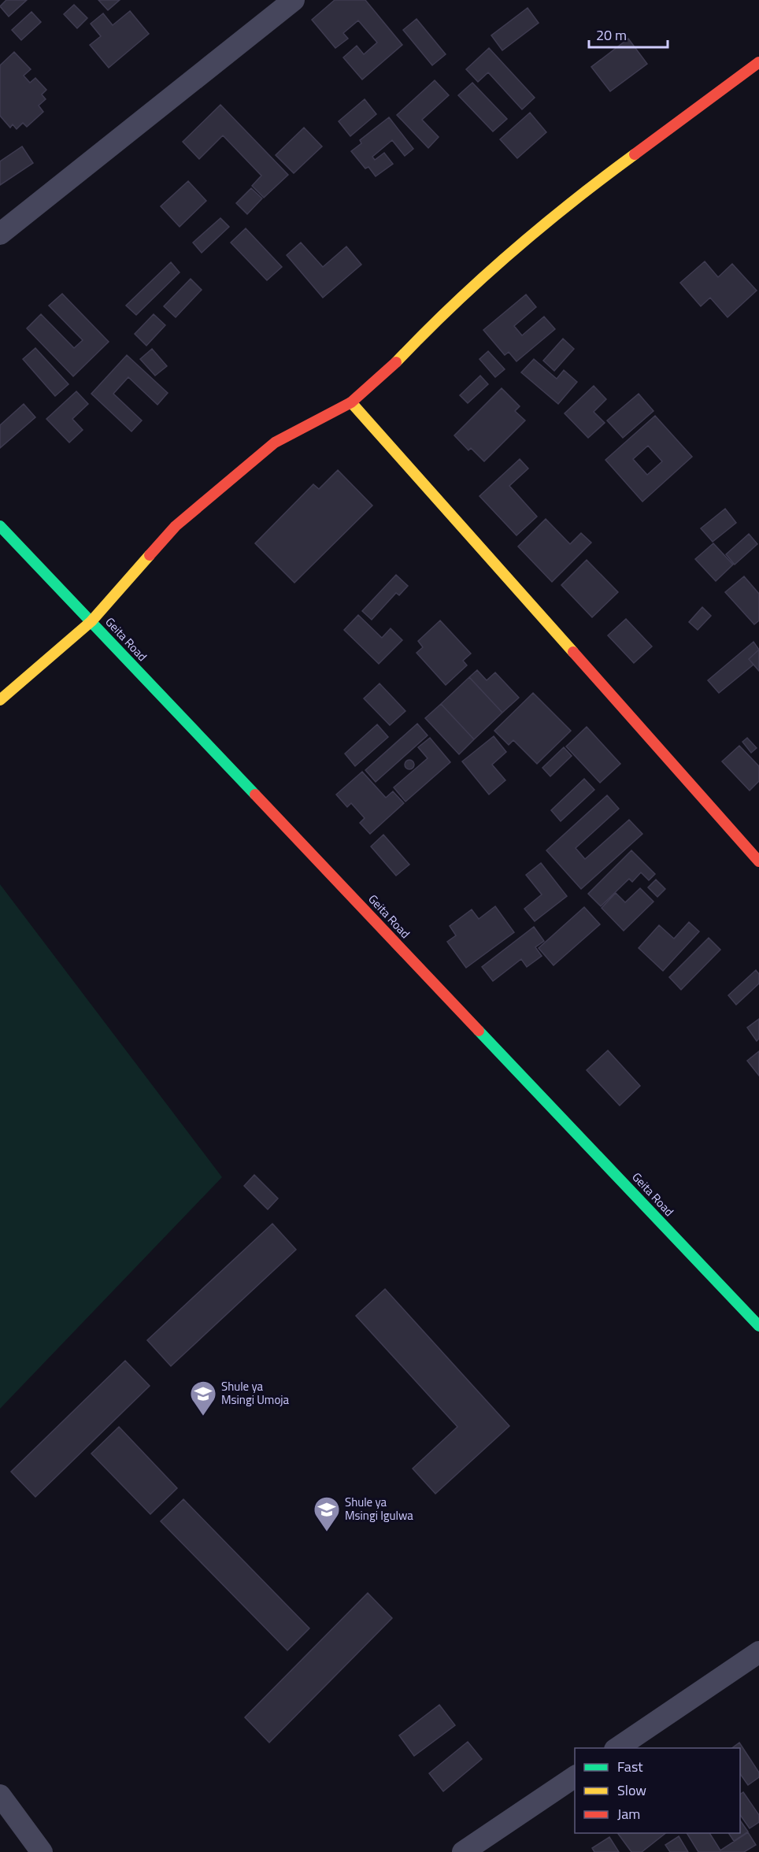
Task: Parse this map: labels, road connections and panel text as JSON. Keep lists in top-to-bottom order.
{
  "streets": {
    "street": ["Geita Road"]
  },
  "places": {
    "school or university": ["Shule ya Msingi Umoja", "Shule ya Msingi Igulwa"]
  },
  "legend": ["Fast", "Slow", "Jam"],
  "scale_bar": "20 m"
}
